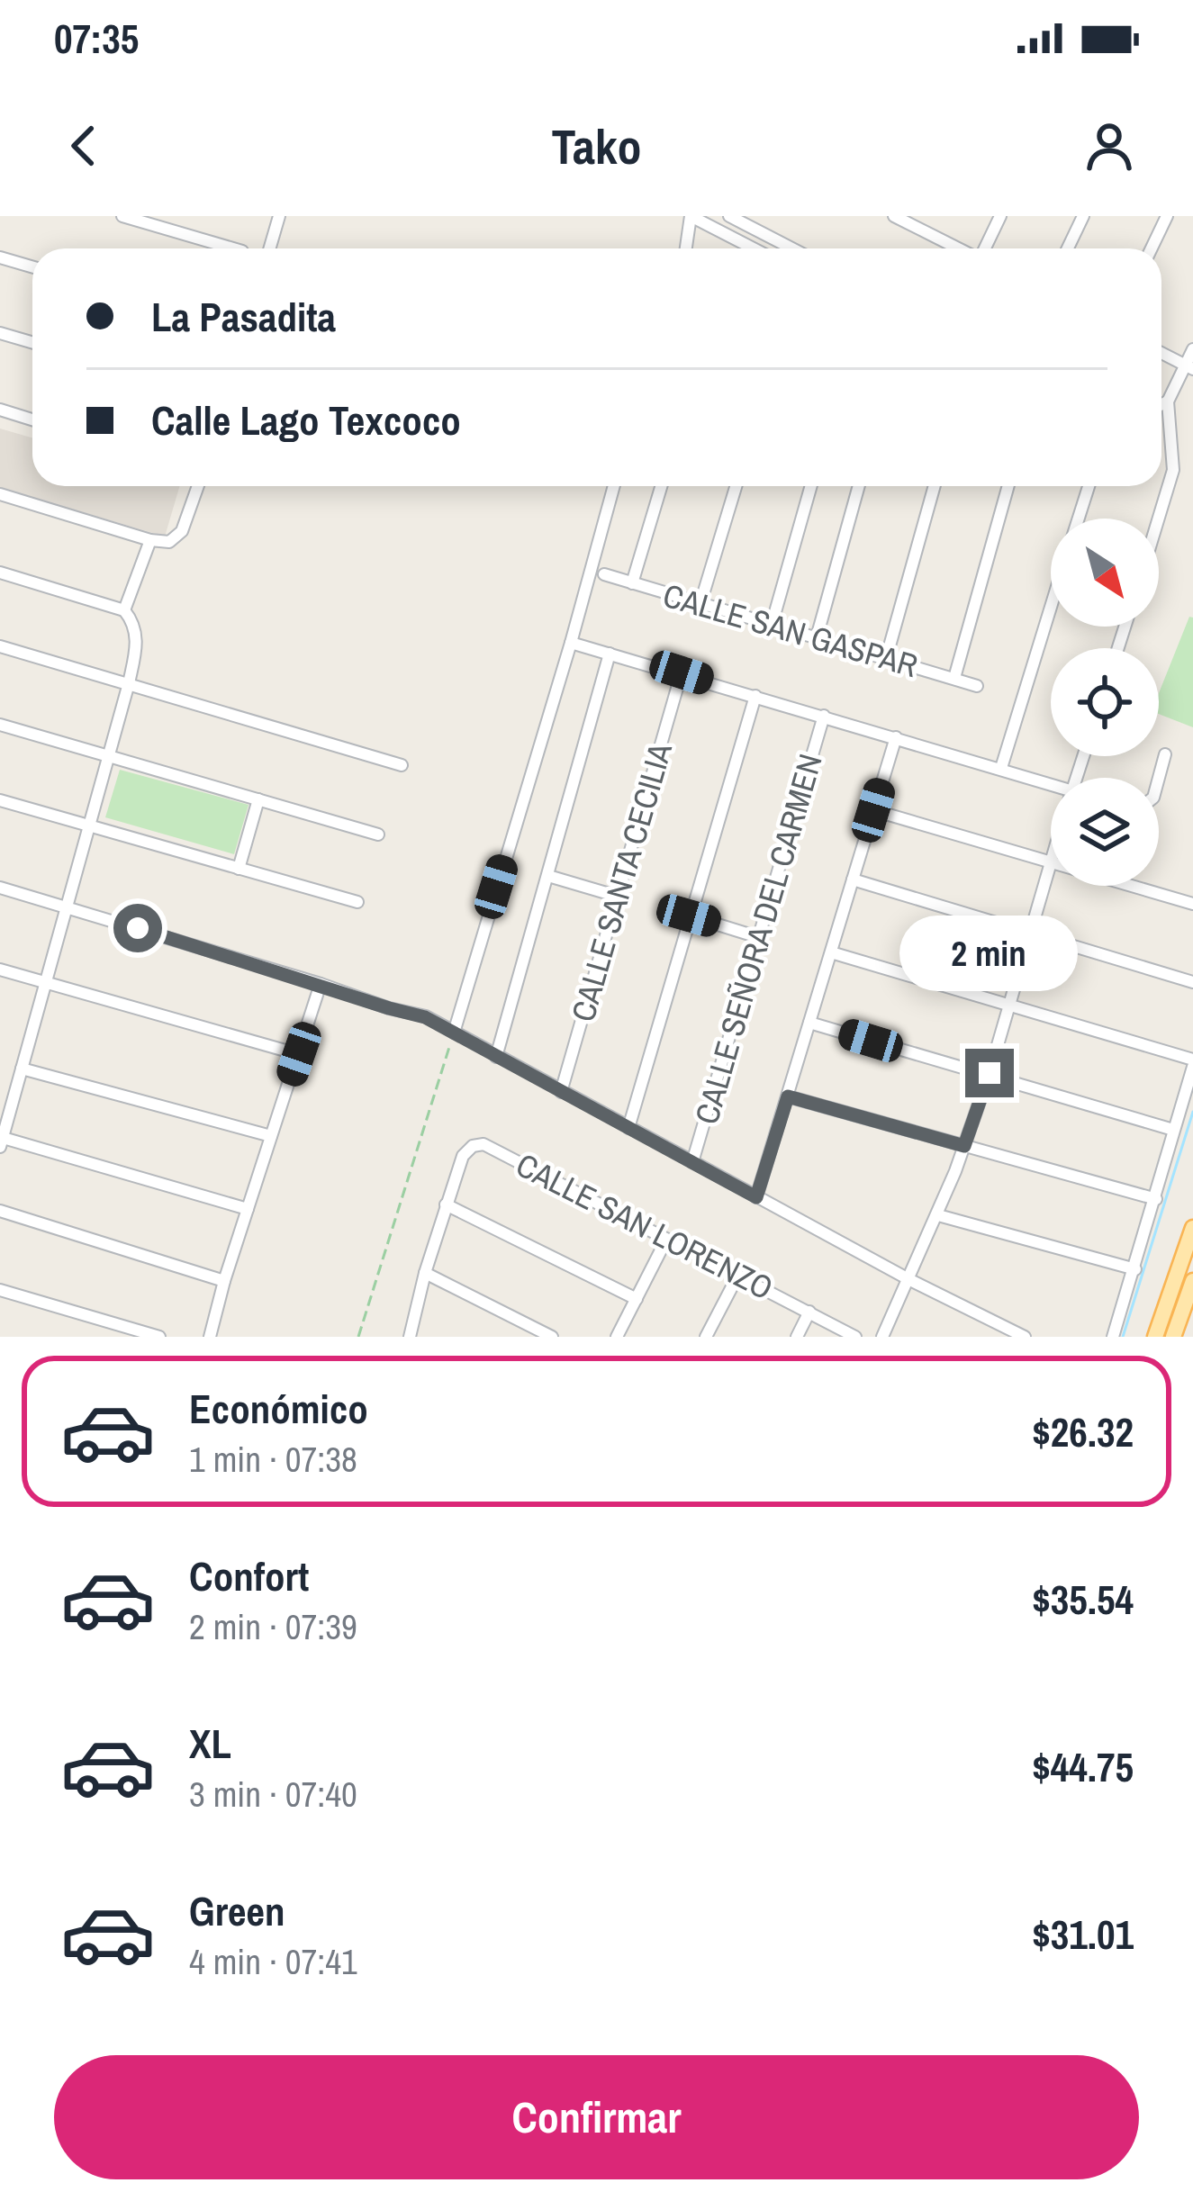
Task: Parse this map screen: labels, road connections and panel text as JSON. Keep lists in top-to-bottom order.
{
  "streets": {
    "street": [
      "CALLE SAN GASPAR",
      "CALLE SANTA CECILIA",
      "CALLE SEÑORA DEL CARMEN",
      "CALLE SAN LORENZO"
    ]
  },
  "north": "bottom right",
  "page": {
    "status": "07:35",
    "header": "Tako",
    "banner": ["La Pasadita", "Calle Lago Texcoco"],
    "bubble": "2 min",
    "list": [
      {
        "name": "Económico",
        "note": "1 min · 07:38",
        "value": "$26.32"
      },
      {
        "name": "Confort",
        "note": "2 min · 07:39",
        "value": "$35.54"
      },
      {
        "name": "XL",
        "note": "3 min · 07:40",
        "value": "$44.75"
      },
      {
        "name": "Green",
        "note": "4 min · 07:41",
        "value": "$31.01"
      }
    ],
    "buttons": "Confirmar"
  }
}
